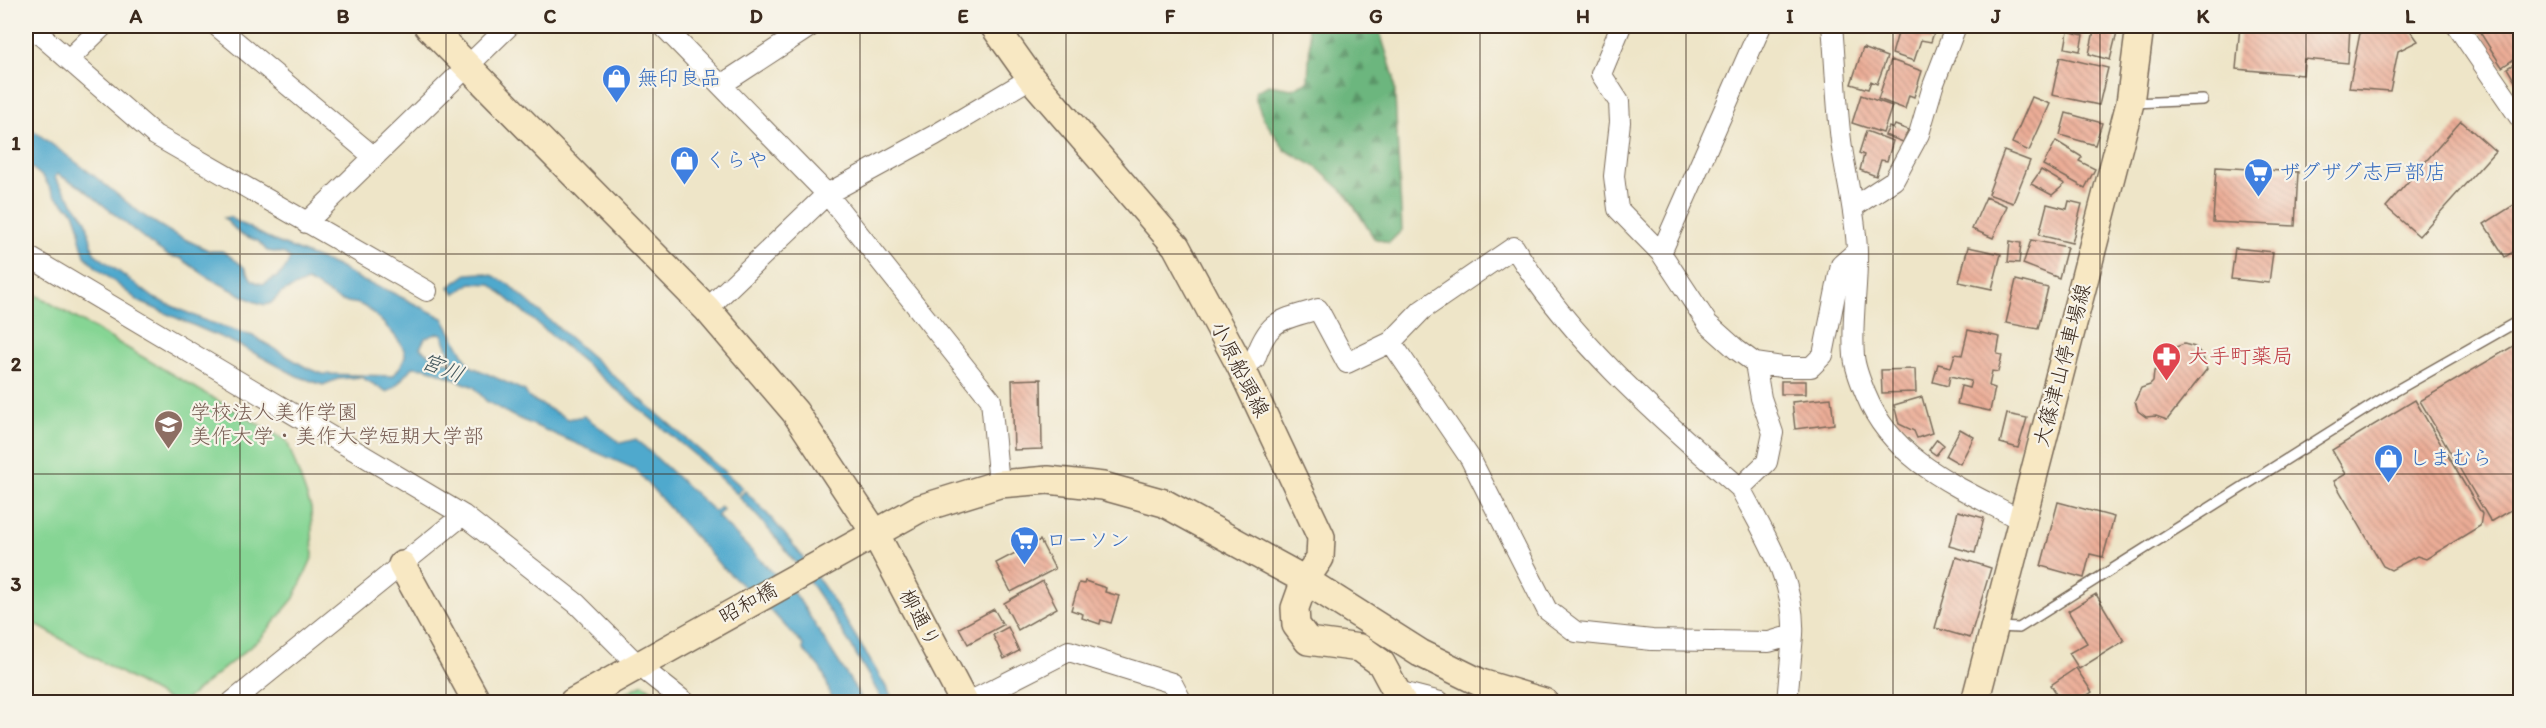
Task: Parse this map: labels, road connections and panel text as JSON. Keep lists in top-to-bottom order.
{
  "streets": {
    "street": [
      "大篠津山停車場線",
      "小原船頭線",
      "昭和橋",
      "柳通り"
    ]
  },
  "crossings": [
    ["小原船頭線", "昭和橋"],
    ["昭和橋", "柳通り"]
  ],
  "water": ["宮川"],
  "places": {
    "shop": ["無印良品", "くらや", "しまむら"],
    "supermarket": ["ザグザグ志戸部店", "ローソン"],
    "pharmacy": ["大手町薬局"],
    "school or university": ["学校法人美作学園 美作大学・美作大学短期大学部"]
  },
  "grid": {
    "columns": [
      "A",
      "B",
      "C",
      "D",
      "E",
      "F",
      "G",
      "H",
      "I",
      "J",
      "K",
      "L"
    ],
    "rows": ["1", "2", "3"]
  }
}
